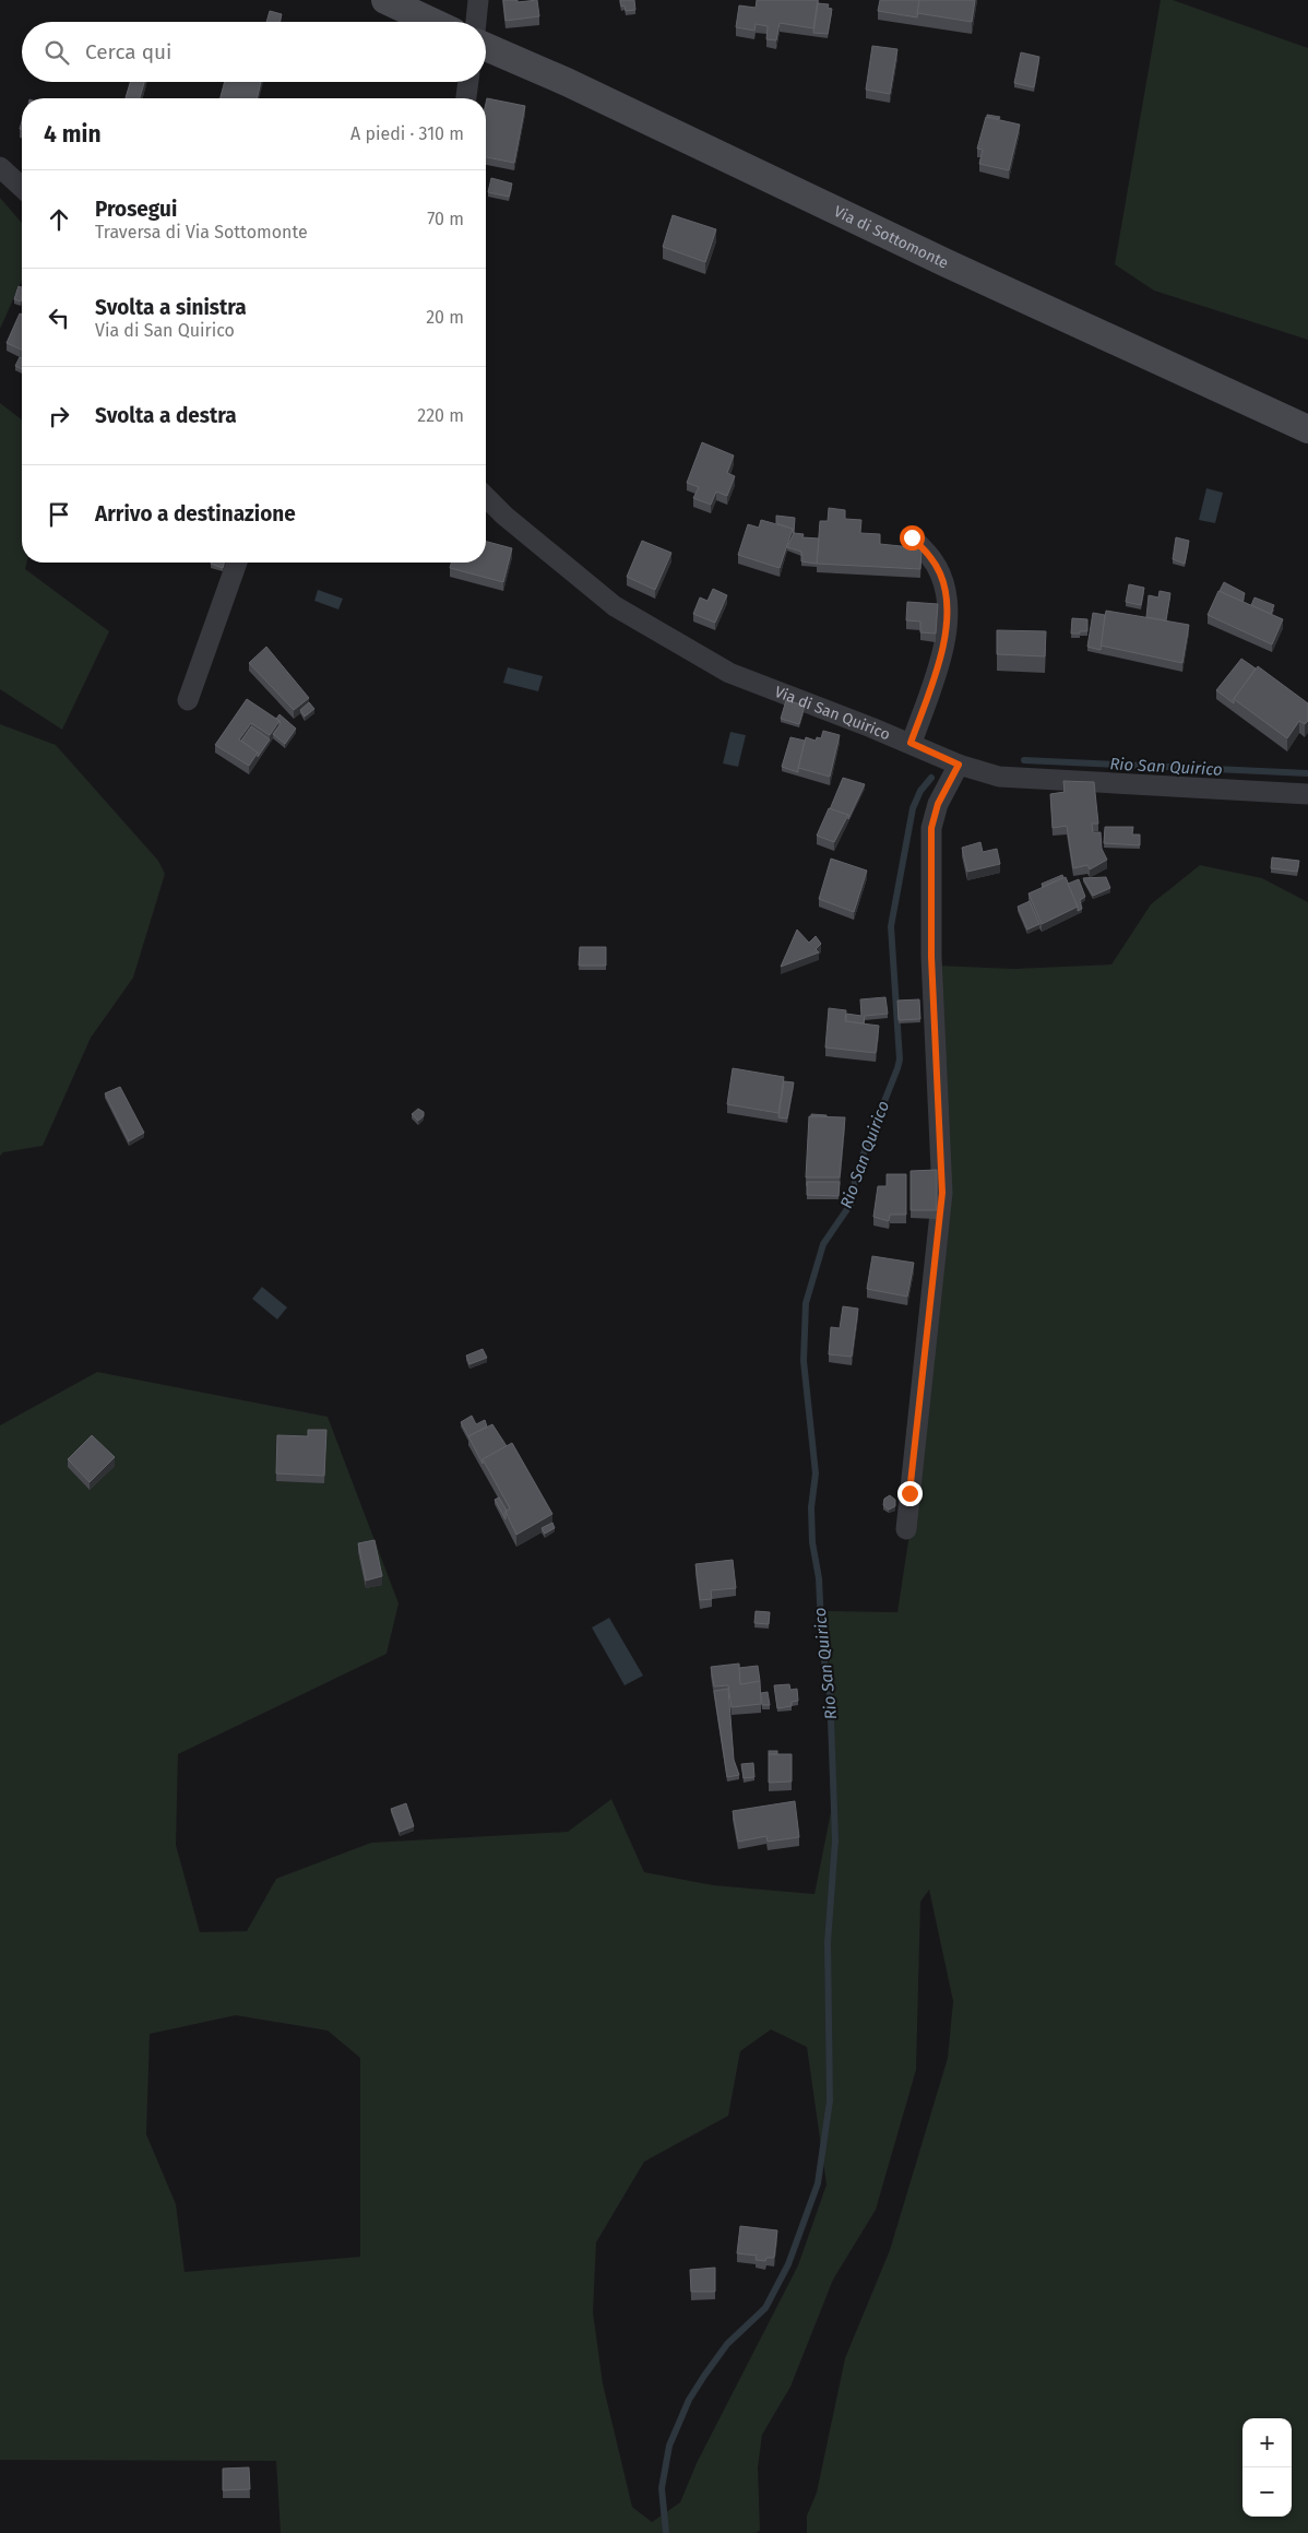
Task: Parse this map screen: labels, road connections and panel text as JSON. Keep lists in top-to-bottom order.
{
  "streets": {
    "main road": ["Via di Sottomonte"],
    "street": ["Via di San Quirico"]
  },
  "water": ["Rio San Quirico"],
  "page": {
    "search": "Cerca qui",
    "heading": ["4 min", "A piedi · 310 m"],
    "list": [
      ["Prosegui", "Traversa di Via Sottomonte", "70 m"],
      ["Svolta a sinistra", "Via di San Quirico", "20 m"],
      ["Svolta a destra", "220 m"],
      "Arrivo a destinazione"
    ],
    "map_buttons": ["+", "−"]
  }
}
